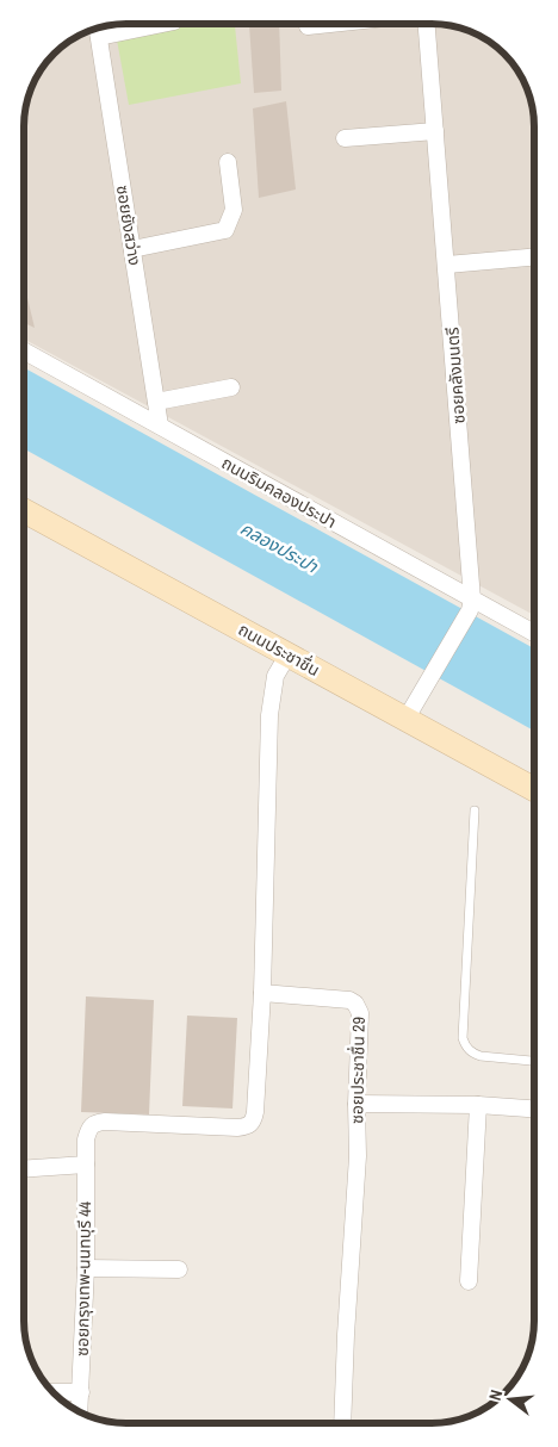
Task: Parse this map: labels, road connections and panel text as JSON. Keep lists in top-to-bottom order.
{
  "streets": {
    "main road": ["ถนนประชาชื่น"],
    "street": [
      "ซอยยังสว่าง",
      "ซอยคลังมนตรี",
      "ถนนริมคลองประปา",
      "ซอยประชาชื่น 29",
      "ซอยกรุงเทพ-นนทบุรี 44"
    ]
  },
  "crossings": [
    ["ซอยยังสว่าง", "ถนนริมคลองประปา"],
    ["ซอยคลังมนตรี", "ถนนริมคลองประปา"],
    ["ซอยประชาชื่น 29", "ซอยกรุงเทพ-นนทบุรี 44"]
  ],
  "water": ["คลองประปา"],
  "north": "left"
}
